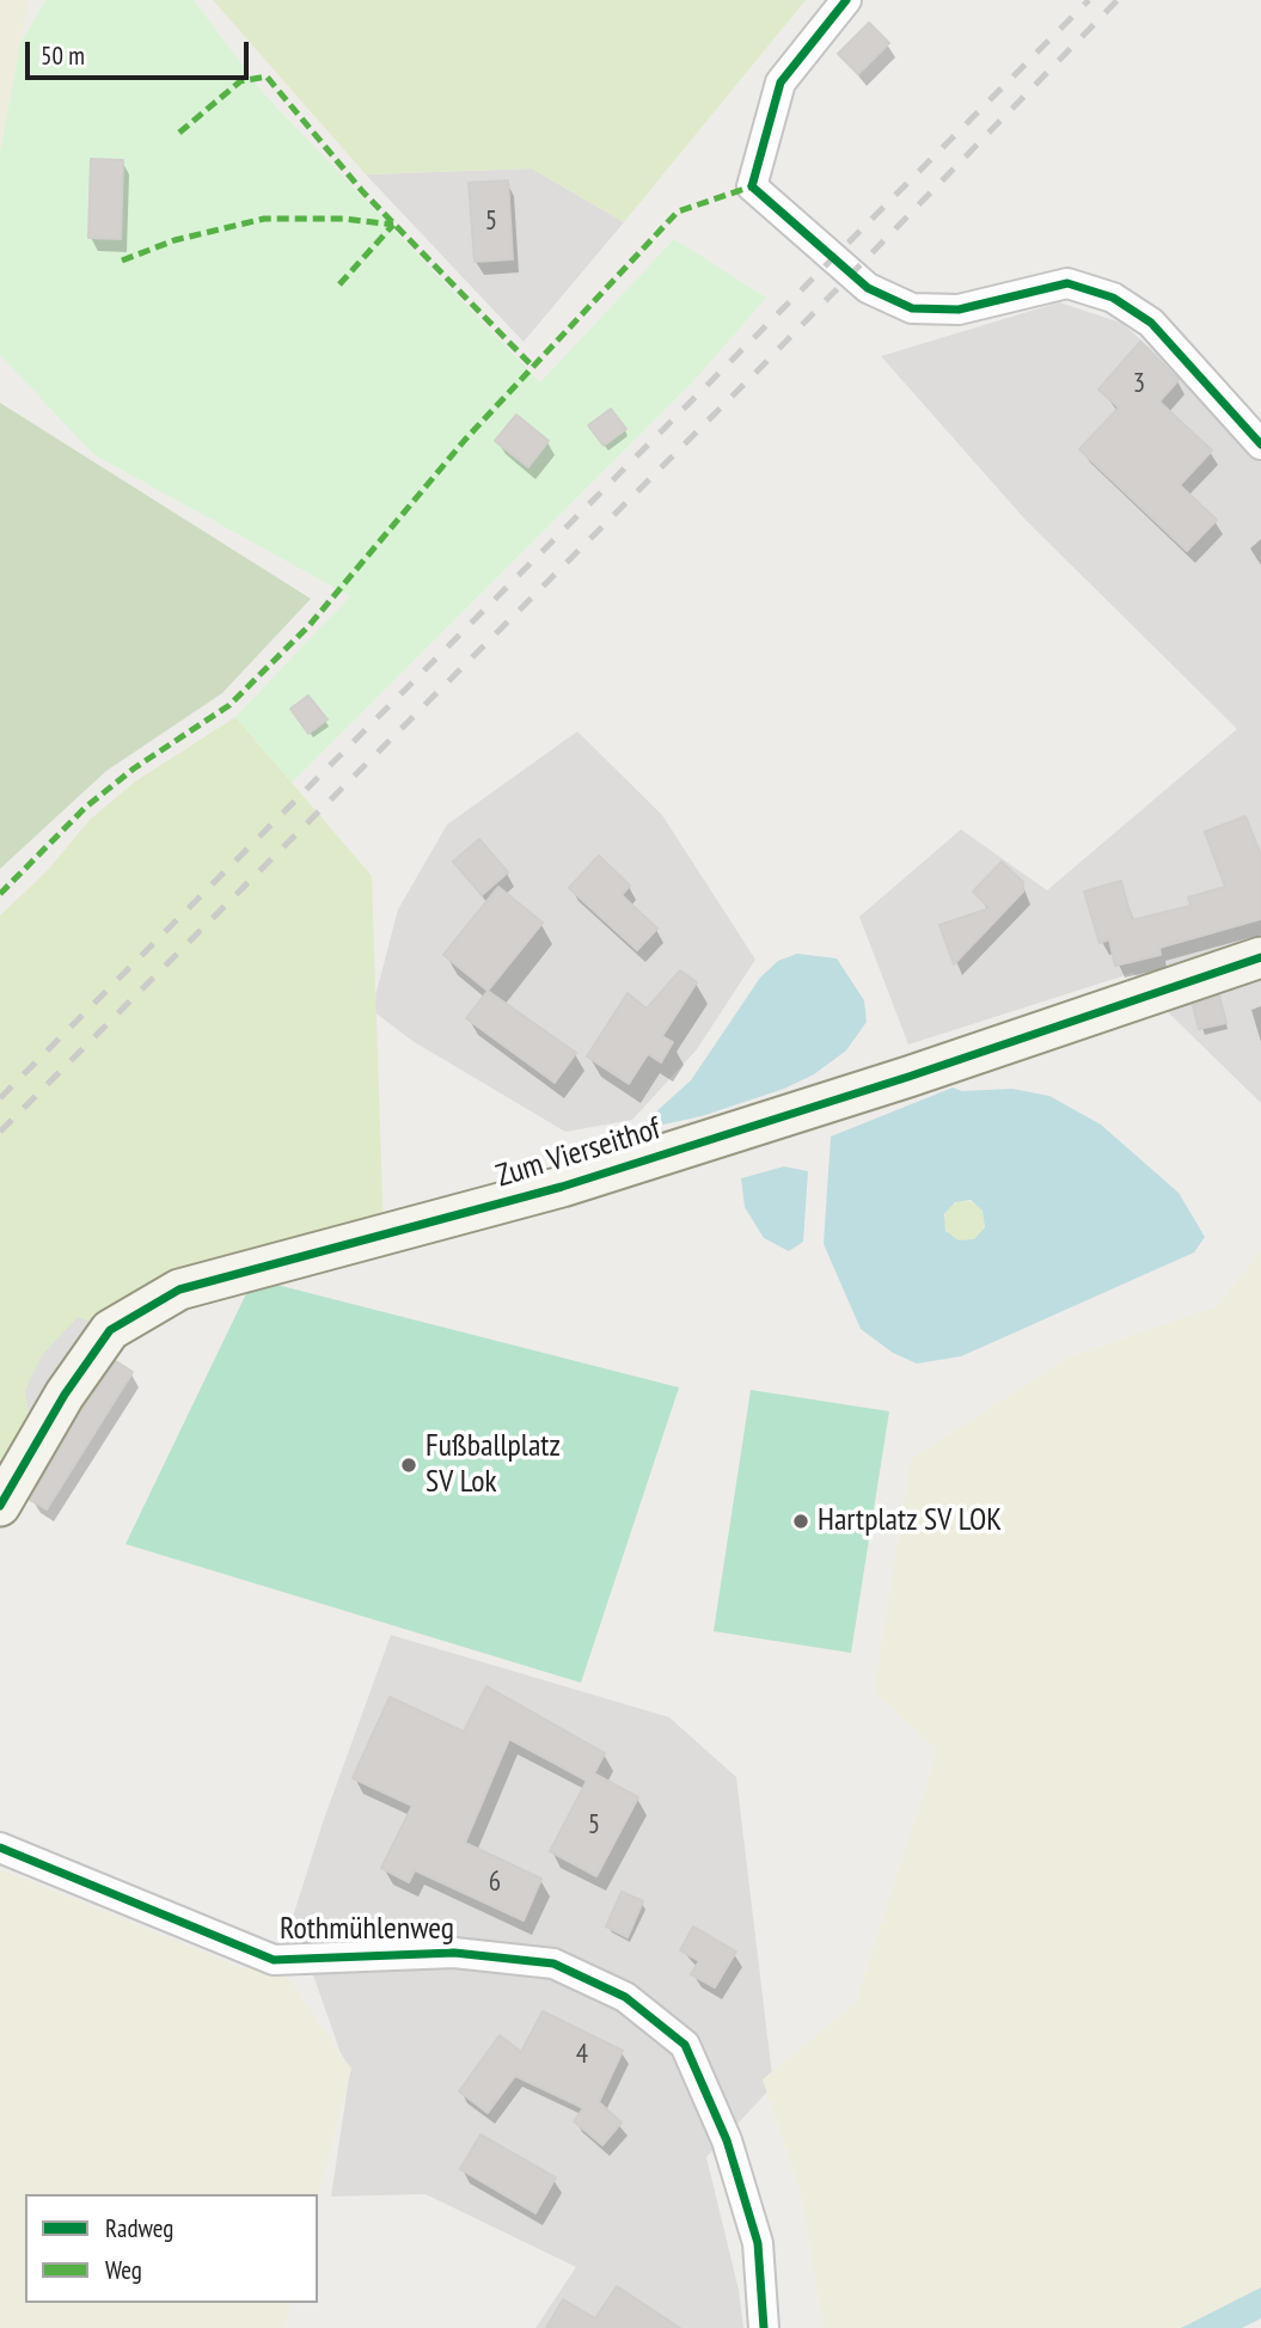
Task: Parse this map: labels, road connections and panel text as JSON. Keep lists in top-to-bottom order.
{
  "streets": {
    "street": ["Zum Vierseithof", "Rothmühlenweg"]
  },
  "places": ["Fußballplatz SV Lok", "Hartplatz SV LOK"],
  "house_numbers": [
    "5",
    "3",
    "5",
    "6",
    "4"
  ],
  "legend": ["Radweg", "Weg"],
  "scale_bar": "50 m"
}
